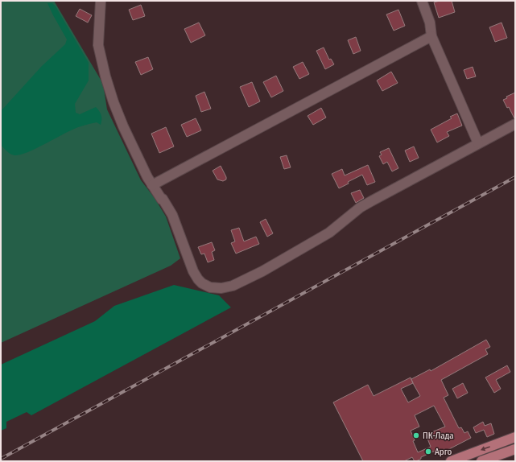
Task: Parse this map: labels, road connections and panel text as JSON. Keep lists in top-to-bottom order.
{
  "places": ["ПК-Лада", "Арго"]
}
